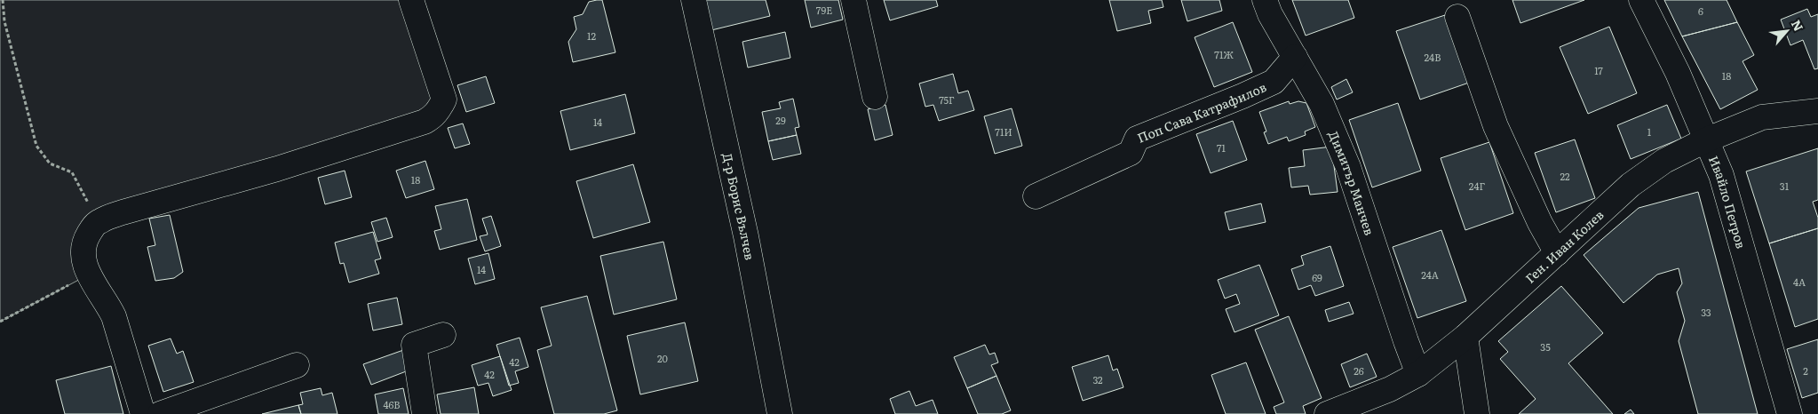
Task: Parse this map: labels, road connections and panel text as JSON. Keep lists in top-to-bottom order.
{
  "streets": {
    "street": [
      "Поп Сава Катрафилов",
      "Димитър Манчев",
      "Ивайло Петров",
      "Д-р Борис Вълчев",
      "Ген. Иван Колев"
    ]
  },
  "crossings": [
    ["Поп Сава Катрафилов", "Димитър Манчев"],
    ["Димитър Манчев", "Ген. Иван Колев"],
    ["Ивайло Петров", "Ген. Иван Колев"]
  ],
  "house_numbers": [
    "79Е",
    "6",
    "12",
    "71Ж",
    "24В",
    "17",
    "18",
    "75Г",
    "29",
    "14",
    "71И",
    "1",
    "71",
    "22",
    "18",
    "24Г",
    "31",
    "14",
    "24А",
    "69",
    "4А",
    "33",
    "35",
    "20",
    "42",
    "26",
    "2",
    "42",
    "32",
    "46В"
  ],
  "north": "top right"
}
